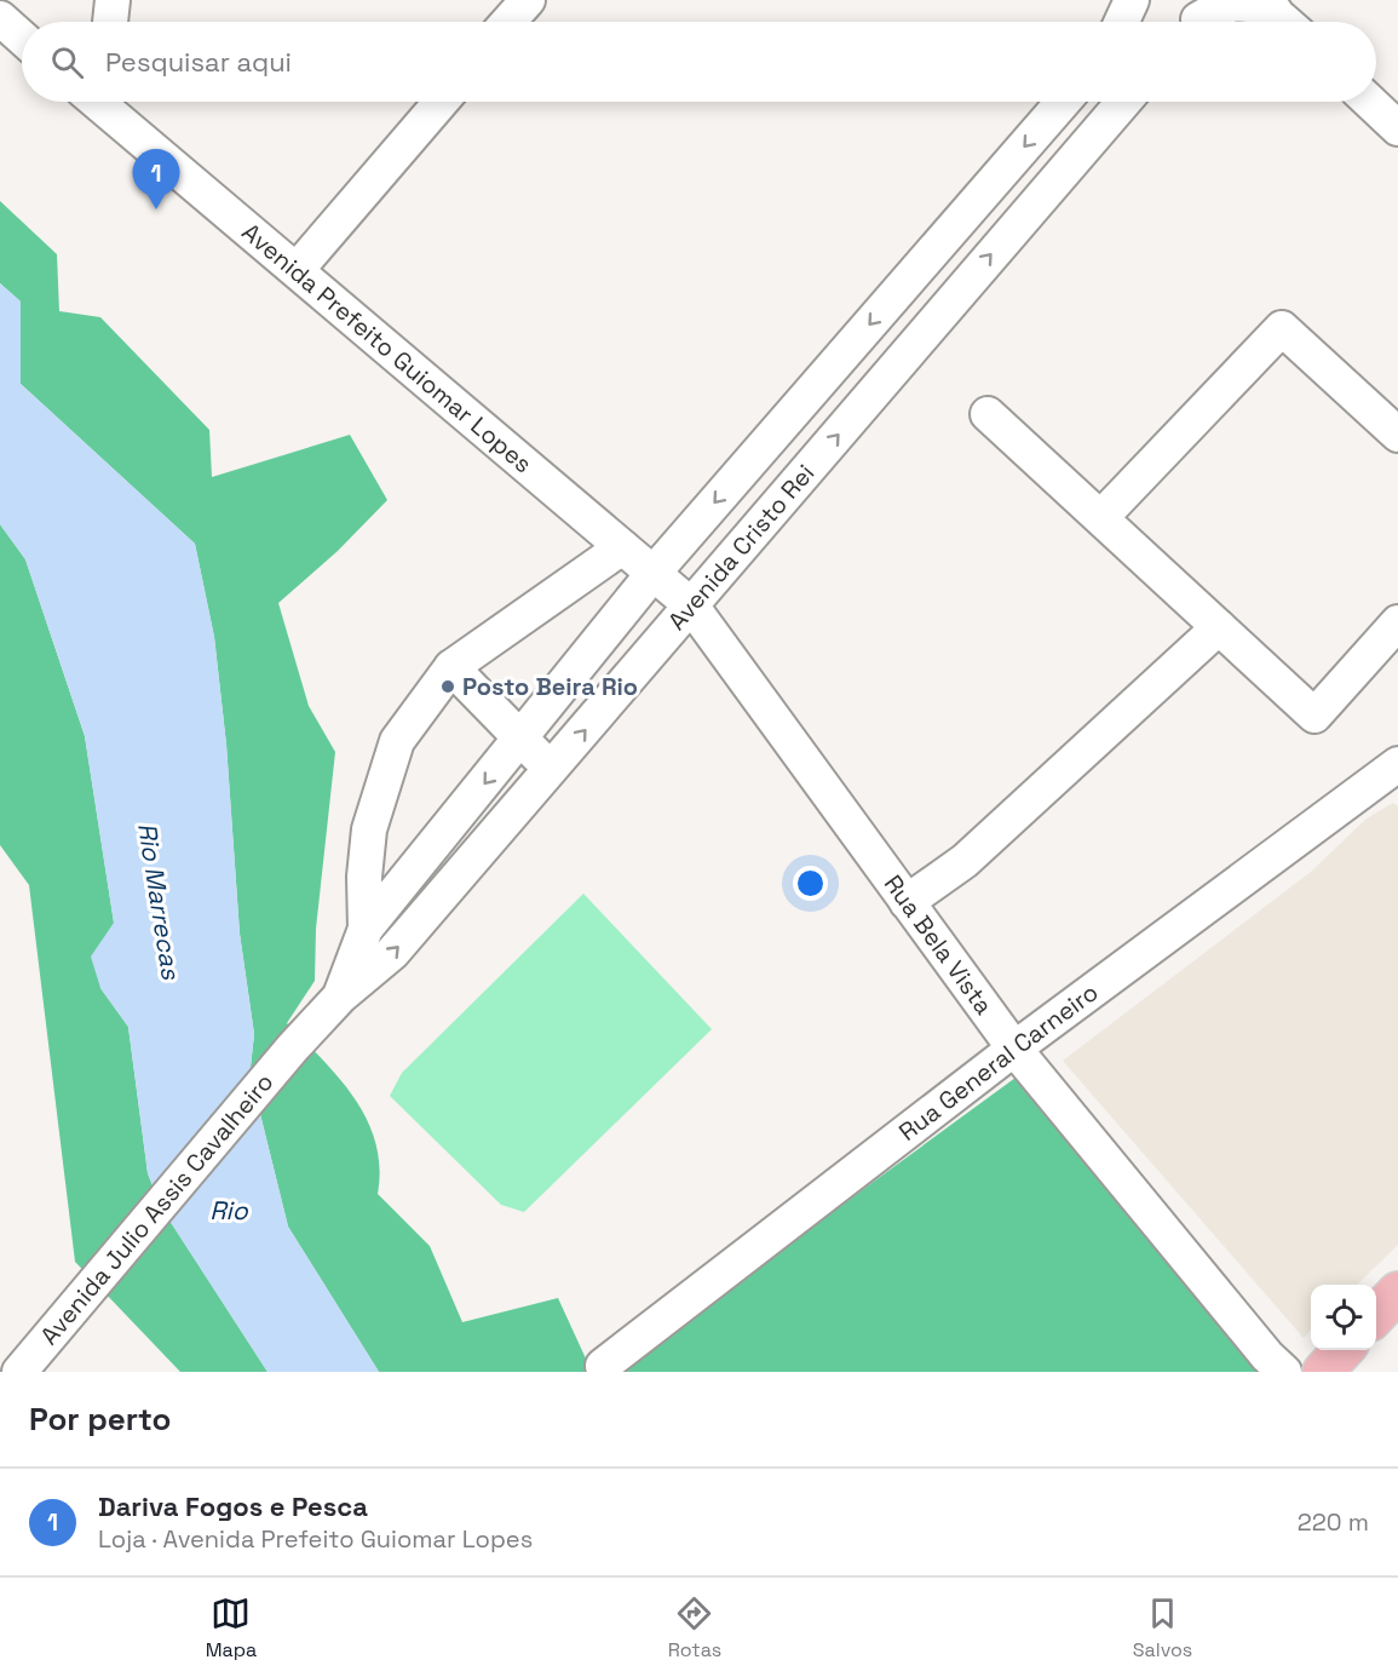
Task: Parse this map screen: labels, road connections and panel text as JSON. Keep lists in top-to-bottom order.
{
  "streets": {
    "street": [
      "Avenida Prefeito Guiomar Lopes",
      "Avenida Cristo Rei",
      "Rua Bela Vista",
      "Rua General Carneiro",
      "Avenida Julio Assis Cavalheiro"
    ]
  },
  "crossings": [
    ["Avenida Prefeito Guiomar Lopes", "Avenida Cristo Rei"],
    ["Avenida Prefeito Guiomar Lopes", "Rua Bela Vista"],
    ["Avenida Cristo Rei", "Rua Bela Vista"],
    ["Avenida Cristo Rei", "Avenida Julio Assis Cavalheiro"],
    ["Rua Bela Vista", "Rua General Carneiro"]
  ],
  "water": ["Rio Marrecas", "Rio"],
  "places": ["Posto Beira Rio"],
  "page": {
    "search": "Pesquisar aqui",
    "pins": "1",
    "heading": "Por perto",
    "list": [
      {
        "mark": "1",
        "name": "Dariva Fogos e Pesca",
        "note": "Loja · Avenida Prefeito Guiomar Lopes",
        "value": "220 m"
      }
    ],
    "nav": ["Mapa", "Rotas", "Salvos"]
  }
}
